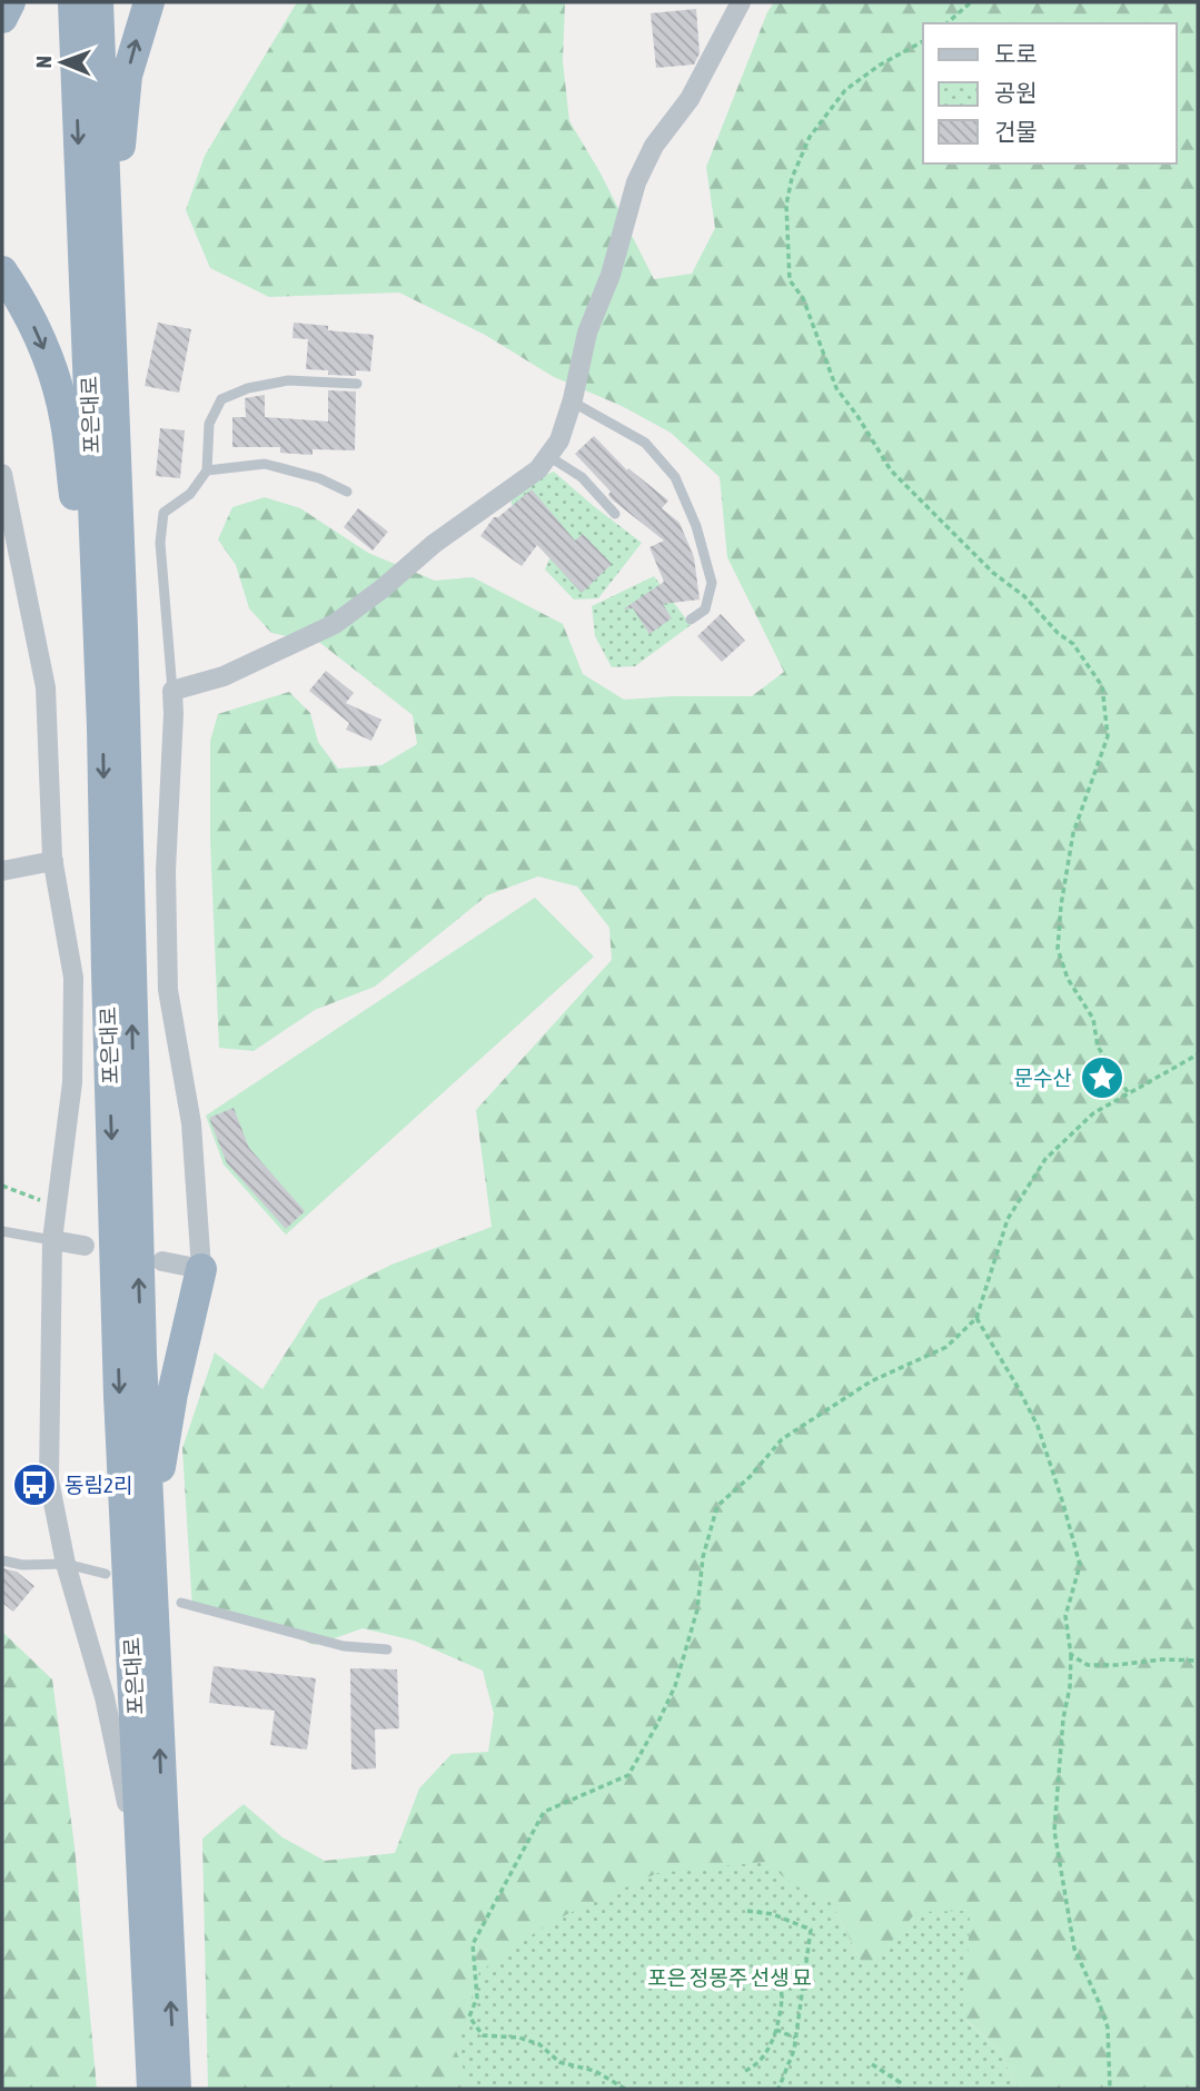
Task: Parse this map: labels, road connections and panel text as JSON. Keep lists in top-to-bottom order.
{
  "streets": {
    "highway": ["포은대로"]
  },
  "parks": ["포은 정몽주 선생 묘"],
  "places": {
    "place": ["문수산"],
    "bus stop": ["동림2리"]
  },
  "legend": ["도로", "공원", "건물"],
  "north": "left"
}
